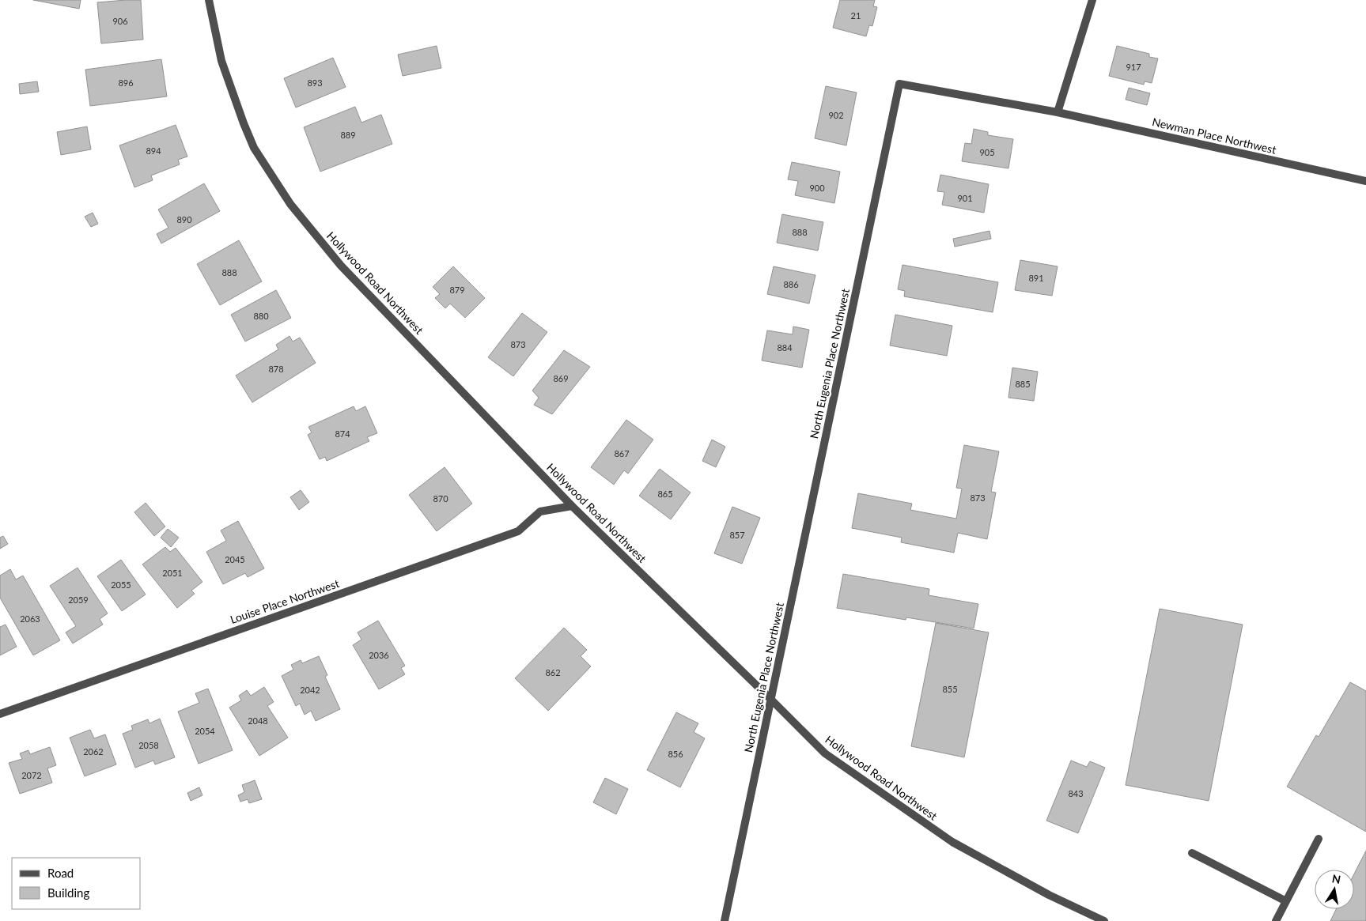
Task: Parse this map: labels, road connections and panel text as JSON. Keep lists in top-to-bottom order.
{
  "streets": {
    "street": [
      "Newman Place Northwest",
      "Hollywood Road Northwest",
      "North Eugenia Place Northwest",
      "Louise Place Northwest"
    ]
  },
  "crossings": [
    ["Newman Place Northwest", "North Eugenia Place Northwest"],
    ["Hollywood Road Northwest", "North Eugenia Place Northwest"],
    ["Hollywood Road Northwest", "Louise Place Northwest"]
  ],
  "house_numbers": [
    "21",
    "906",
    "917",
    "896",
    "893",
    "902",
    "889",
    "894",
    "905",
    "900",
    "901",
    "890",
    "888",
    "888",
    "891",
    "886",
    "879",
    "880",
    "873",
    "884",
    "878",
    "869",
    "885",
    "874",
    "867",
    "865",
    "873",
    "870",
    "857",
    "2045",
    "2051",
    "2055",
    "2059",
    "2063",
    "2036",
    "862",
    "855",
    "2042",
    "2048",
    "2054",
    "2058",
    "2062",
    "856",
    "2072",
    "843"
  ],
  "legend": ["Road", "Building"],
  "north": "top"
}
